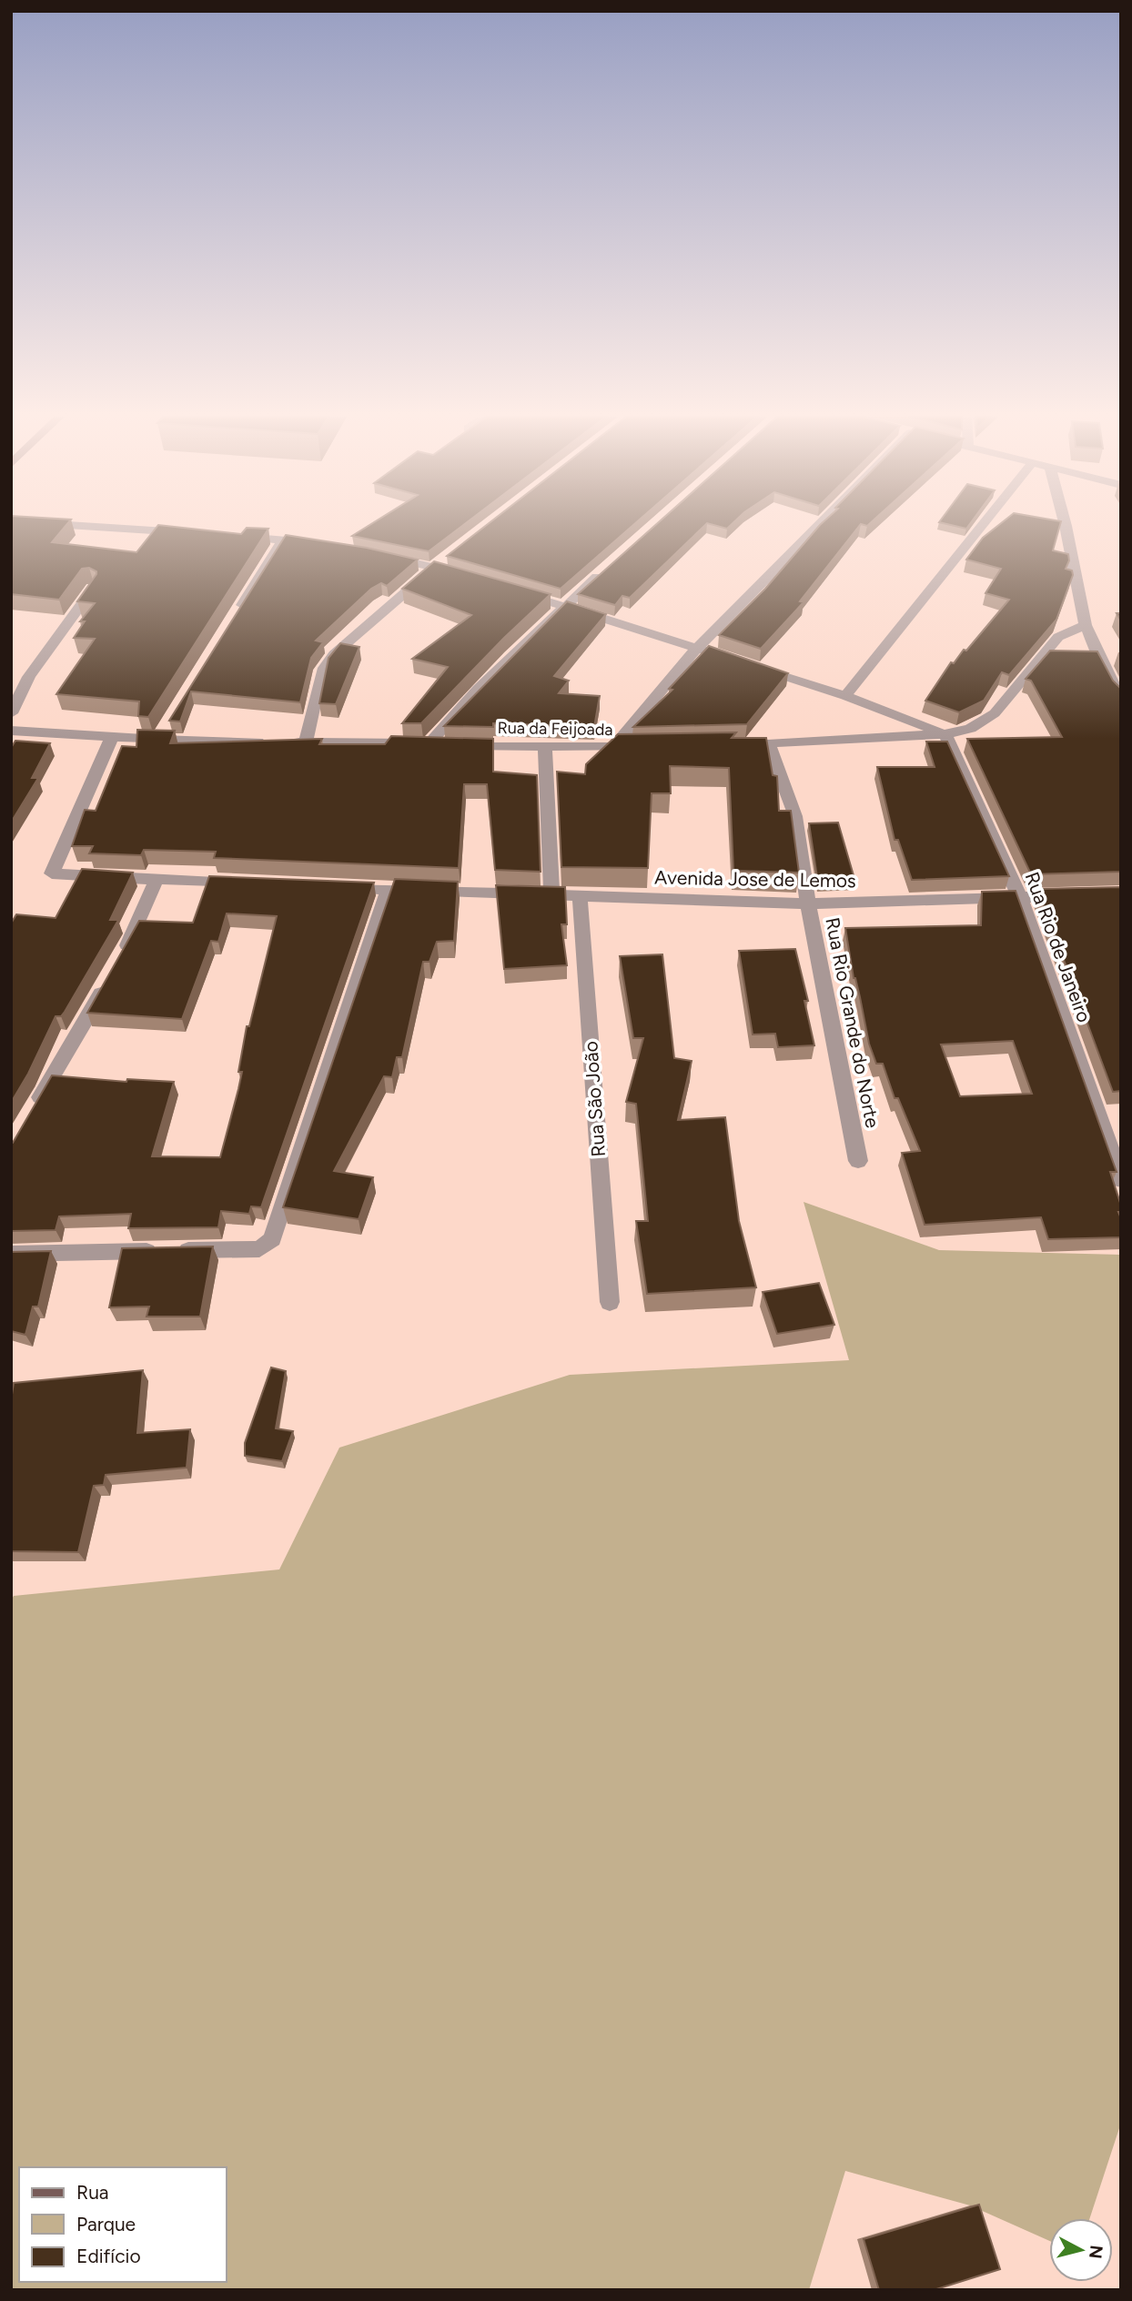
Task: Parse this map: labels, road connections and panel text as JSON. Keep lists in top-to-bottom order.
{
  "streets": {
    "street": [
      "Rua da Feijoada",
      "Avenida Jose de Lemos",
      "Rua Rio de Janeiro",
      "Rua Rio Grande do Norte",
      "Rua São João"
    ]
  },
  "crossings": [
    ["Avenida Jose de Lemos", "Rua Rio de Janeiro"],
    ["Avenida Jose de Lemos", "Rua Rio Grande do Norte"],
    ["Avenida Jose de Lemos", "Rua São João"]
  ],
  "legend": ["Rua", "Parque", "Edifício"],
  "north": "right"
}
